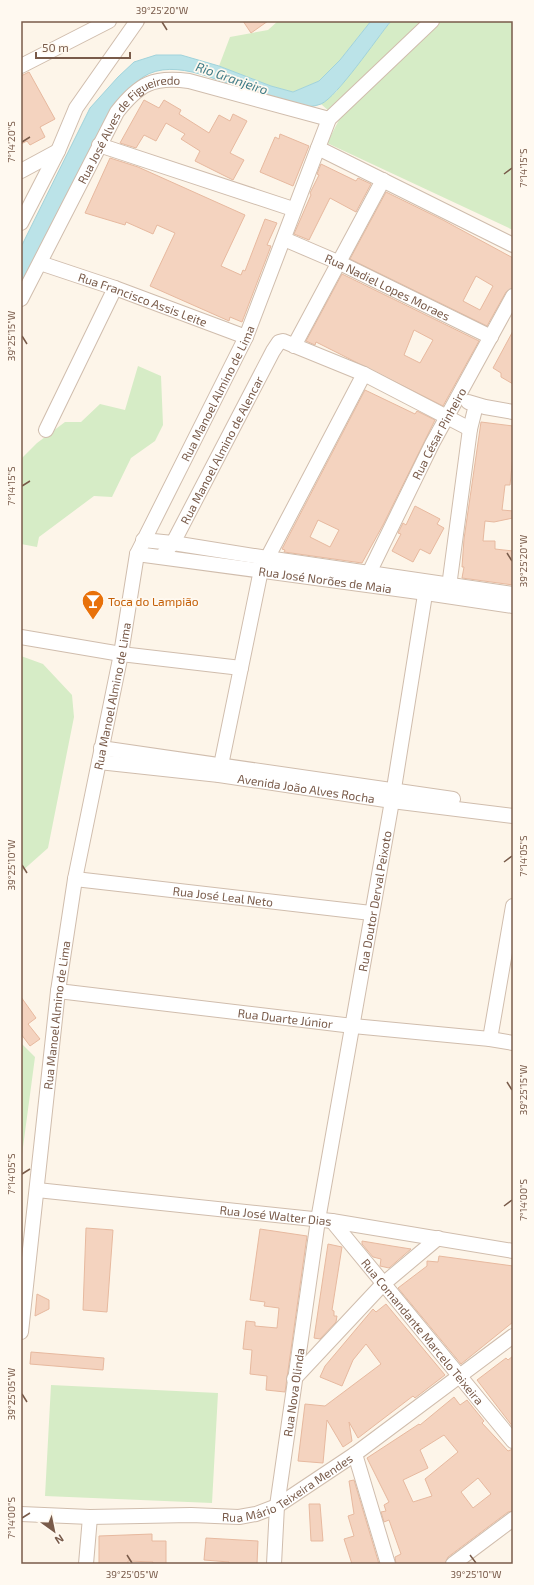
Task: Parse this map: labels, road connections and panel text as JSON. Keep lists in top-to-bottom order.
{
  "streets": {
    "street": [
      "Rua José Alves de Figueiredo",
      "Rua Nadiel Lopes Moraes",
      "Rua Francisco Assis Leite",
      "Rua Manoel Almino de Lima",
      "Rua César Pinheiro",
      "Rua Manoel Almino de Alencar",
      "Rua José Norões de Maia",
      "Avenida João Alves Rocha",
      "Rua José Leal Neto",
      "Rua Doutor Derval Peixoto",
      "Rua Duarte Júnior",
      "Rua José Walter Dias",
      "Rua Comandante Marcelo Teixeira",
      "Rua Nova Olinda",
      "Rua Mário Teixeira Mendes"
    ]
  },
  "crossings": [
    ["Rua José Alves de Figueiredo", "Rua Francisco Assis Leite"],
    ["Rua José Alves de Figueiredo", "Rua Manoel Almino de Lima"],
    ["Rua Nadiel Lopes Moraes", "Rua Manoel Almino de Lima"],
    ["Rua Nadiel Lopes Moraes", "Rua César Pinheiro"],
    ["Rua Francisco Assis Leite", "Rua Manoel Almino de Lima"],
    ["Rua Manoel Almino de Lima", "Rua José Norões de Maia"],
    ["Rua Manoel Almino de Lima", "Avenida João Alves Rocha"],
    ["Rua Manoel Almino de Lima", "Rua José Leal Neto"],
    ["Rua Manoel Almino de Lima", "Rua Duarte Júnior"],
    ["Rua Manoel Almino de Lima", "Rua José Walter Dias"],
    ["Rua César Pinheiro", "Rua José Norões de Maia"],
    ["Rua Manoel Almino de Alencar", "Rua José Norões de Maia"],
    ["Rua José Norões de Maia", "Rua Doutor Derval Peixoto"],
    ["Avenida João Alves Rocha", "Rua Doutor Derval Peixoto"],
    ["Rua José Leal Neto", "Rua Doutor Derval Peixoto"],
    ["Rua Doutor Derval Peixoto", "Rua Duarte Júnior"],
    ["Rua Doutor Derval Peixoto", "Rua José Walter Dias"],
    ["Rua Doutor Derval Peixoto", "Rua Comandante Marcelo Teixeira"],
    ["Rua Doutor Derval Peixoto", "Rua Nova Olinda"],
    ["Rua José Walter Dias", "Rua Comandante Marcelo Teixeira"],
    ["Rua José Walter Dias", "Rua Nova Olinda"],
    ["Rua Comandante Marcelo Teixeira", "Rua Nova Olinda"],
    ["Rua Comandante Marcelo Teixeira", "Rua Mário Teixeira Mendes"],
    ["Rua Nova Olinda", "Rua Mário Teixeira Mendes"]
  ],
  "water": ["Rio Granjeiro"],
  "places": {
    "bar": ["Toca do Lampião"]
  },
  "scale_bar": "50 m",
  "north": "bottom right",
  "coordinates": [
    "39°25'20\"W",
    "7°14'20\"S",
    "7°14'15\"S",
    "39°25'15\"W",
    "7°14'05\"S",
    "39°25'10\"W",
    "7°14'00\"S",
    "39°25'05\"W"
  ]
}
